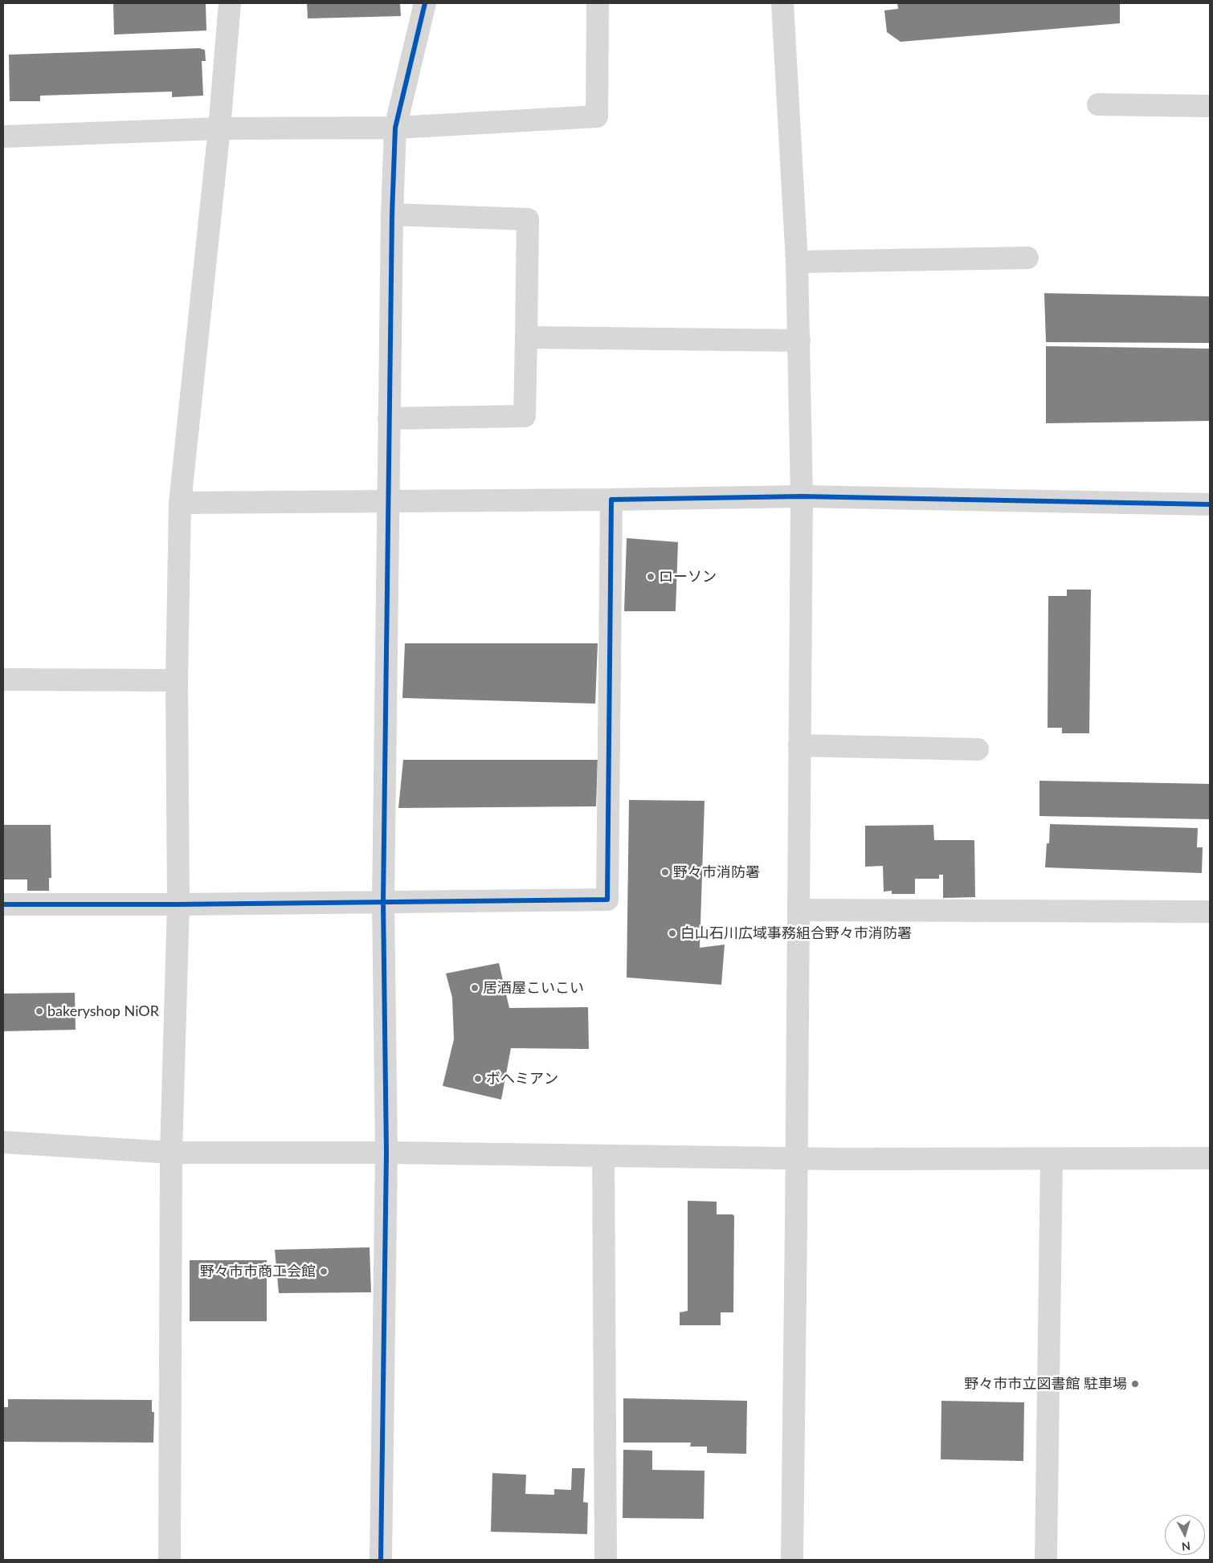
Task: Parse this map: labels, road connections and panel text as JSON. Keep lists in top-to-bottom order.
{
  "places": [
    "ローソン",
    "野々市消防署",
    "白山石川広域事務組合野々市消防署",
    "居酒屋こいこい",
    "bakeryshop NiOR",
    "ボヘミアン",
    "野々市市商工会館",
    "野々市市立図書館 駐車場"
  ],
  "north": "bottom"
}
